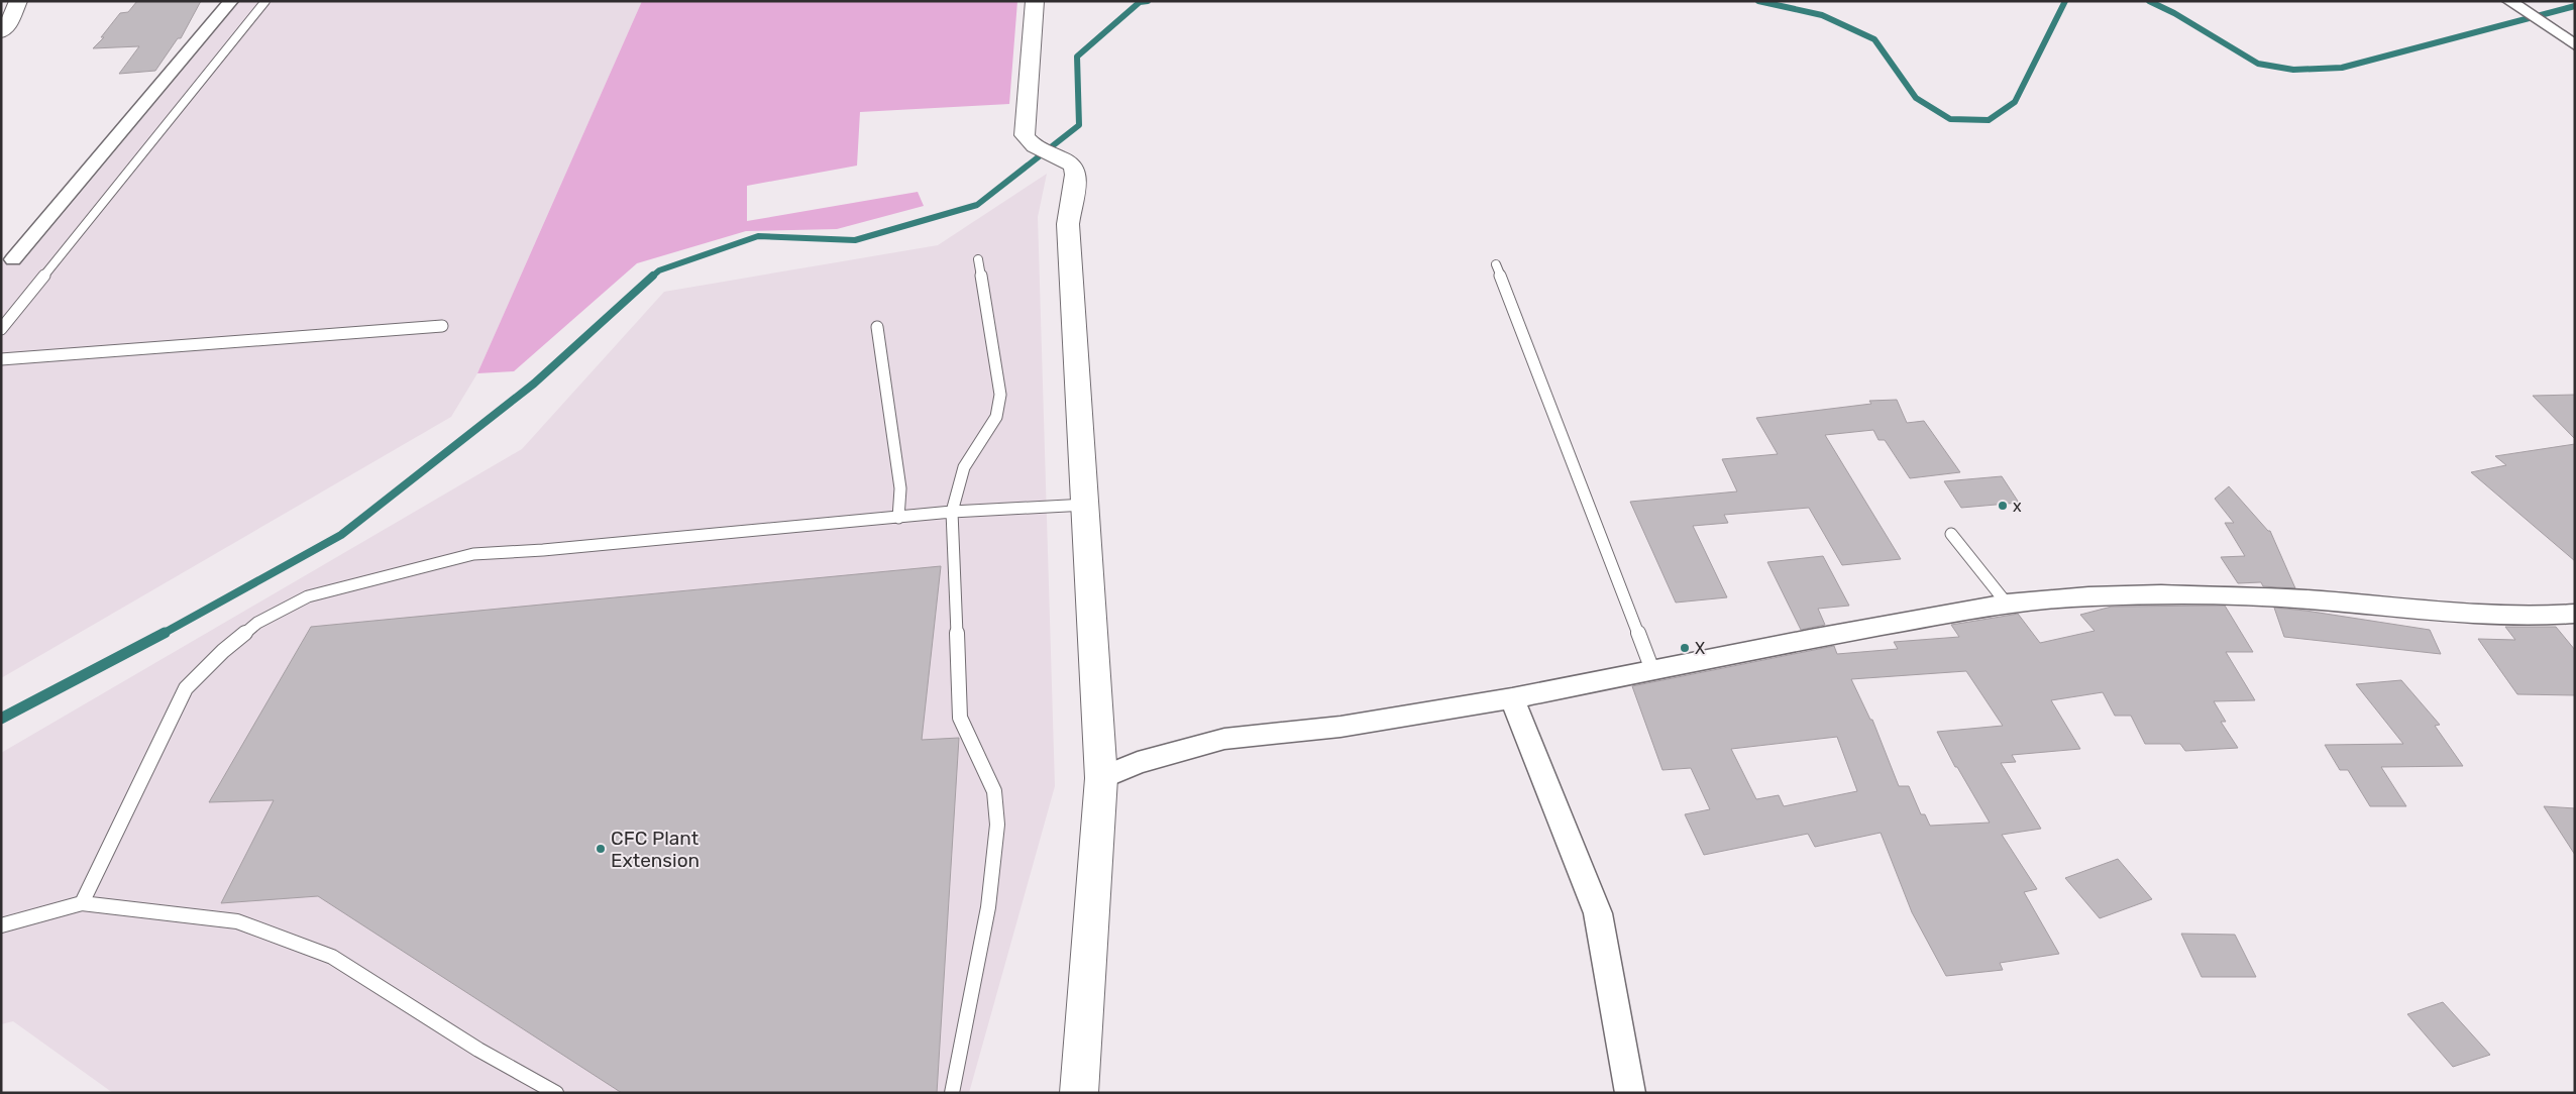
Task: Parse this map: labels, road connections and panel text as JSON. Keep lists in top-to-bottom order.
{
  "places": ["x", "X", "CFC Plant Extension"]
}
